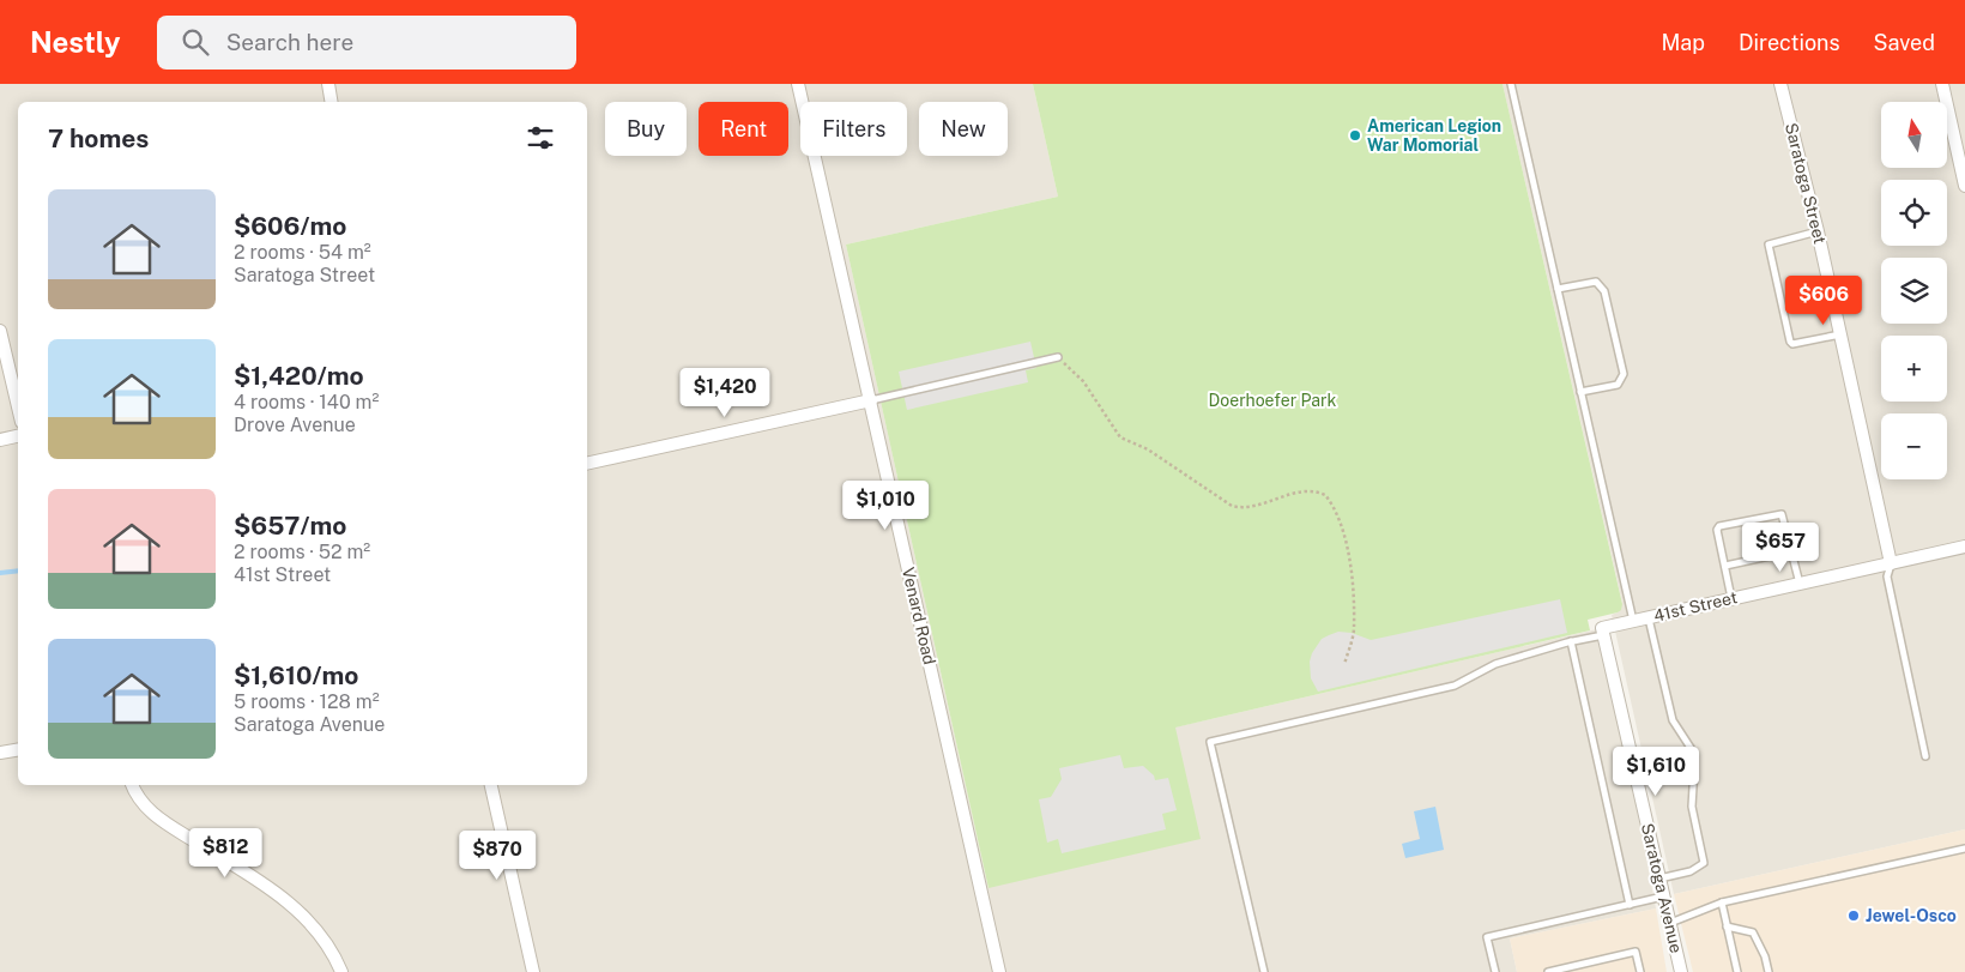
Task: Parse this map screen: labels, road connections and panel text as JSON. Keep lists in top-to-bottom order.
{
  "streets": {
    "street": [
      "Saratoga Street",
      "41st Street",
      "Venard Road",
      "Saratoga Avenue"
    ]
  },
  "crossings": [
    ["Saratoga Street", "41st Street"],
    ["41st Street", "Saratoga Avenue"]
  ],
  "parks": ["Doerhoefer Park"],
  "places": ["American Legion War Momorial", "Jewel-Osco"],
  "north": "top",
  "page": {
    "header": "Nestly",
    "search": "Search here",
    "nav": ["Map", "Directions", "Saved"],
    "map_buttons": ["+", "−"],
    "chip": [
      "Buy",
      "Rent",
      "Filters",
      "New"
    ],
    "heading": "7 homes",
    "list": [
      {
        "name": "$606/mo",
        "note": "2 rooms · 54 m² · Saratoga Street"
      },
      {
        "name": "$1,420/mo",
        "note": "4 rooms · 140 m² · Drove Avenue"
      },
      {
        "name": "$657/mo",
        "note": "2 rooms · 52 m² · 41st Street"
      },
      {
        "name": "$1,610/mo",
        "note": "5 rooms · 128 m² · Saratoga Avenue"
      }
    ],
    "price": [
      "$606",
      "$1,420",
      "$1,010",
      "$657",
      "$1,610",
      "$812",
      "$870"
    ]
  }
}
